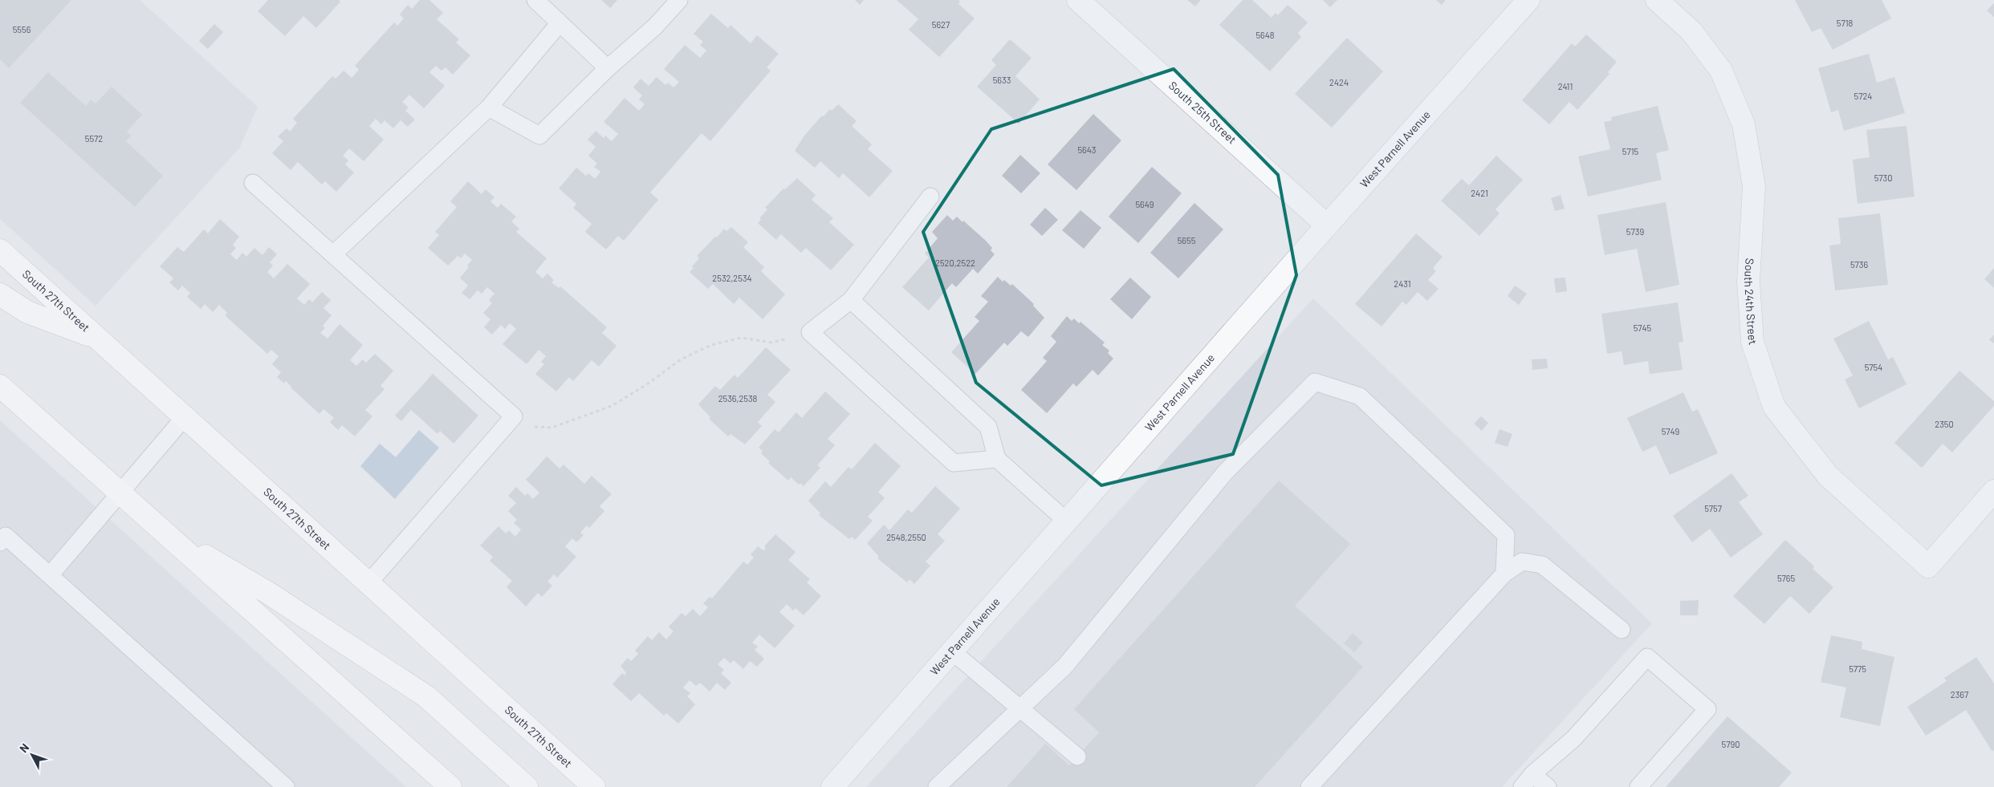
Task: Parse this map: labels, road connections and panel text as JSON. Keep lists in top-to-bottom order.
{
  "streets": {
    "main road": ["South 27th Street"],
    "street": ["South 25th Street", "West Parnell Avenue", "South 24th Street"]
  },
  "crossings": [
    ["South 25th Street", "West Parnell Avenue"]
  ],
  "house_numbers": [
    "5718",
    "5627",
    "5556",
    "5648",
    "5633",
    "2424",
    "2411",
    "5724",
    "5572",
    "5643",
    "5715",
    "5730",
    "2421",
    "5649",
    "5739",
    "5655",
    "2520,2522",
    "5736",
    "2532,2534",
    "2431",
    "5745",
    "5754",
    "2536,2538",
    "2350",
    "5749",
    "5757",
    "2548,2550",
    "5765",
    "5775",
    "2367",
    "5790"
  ],
  "north": "top left"
}
